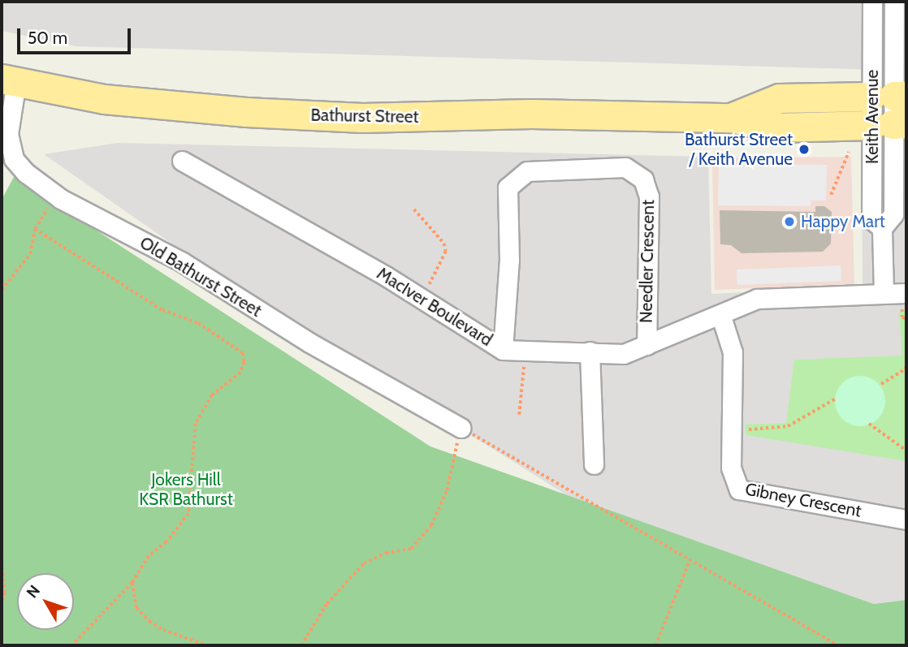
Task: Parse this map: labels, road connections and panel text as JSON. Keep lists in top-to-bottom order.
{
  "streets": {
    "main road": ["Bathurst Street"],
    "street": [
      "Keith Avenue",
      "Needler Crescent",
      "Old Bathurst Street",
      "MacIver Boulevard",
      "Gibney Crescent"
    ]
  },
  "crossings": [
    ["Bathurst Street", "Keith Avenue"],
    ["Bathurst Street", "Old Bathurst Street"],
    ["Keith Avenue", "MacIver Boulevard"],
    ["Needler Crescent", "MacIver Boulevard"],
    ["MacIver Boulevard", "Gibney Crescent"]
  ],
  "parks": ["Jokers Hill KSR Bathurst"],
  "places": ["Bathurst Street / Keith Avenue", "Happy Mart"],
  "scale_bar": "50 m",
  "north": "top left"
}
